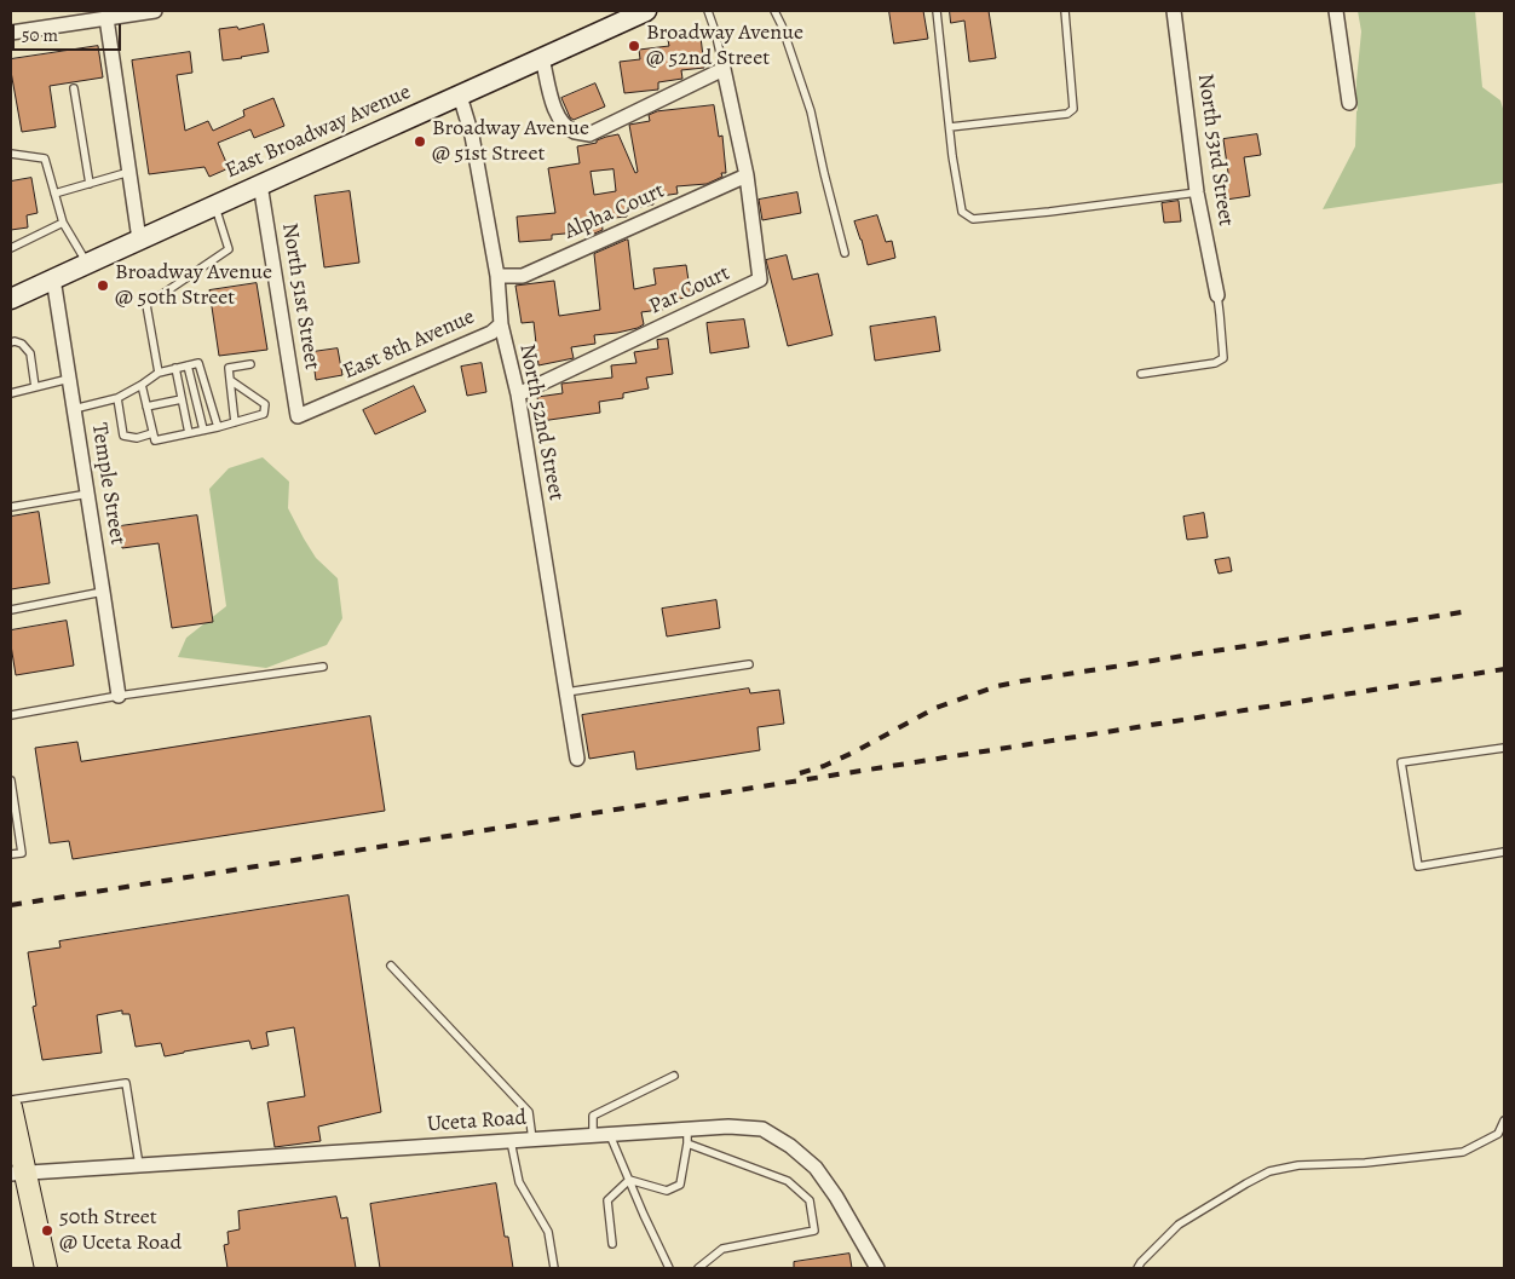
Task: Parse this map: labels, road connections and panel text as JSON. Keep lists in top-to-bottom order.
{
  "streets": {
    "street": [
      "East Broadway Avenue",
      "North 53rd Street",
      "Alpha Court",
      "Par Court",
      "North 51st Street",
      "East 8th Avenue",
      "North 52nd Street",
      "Temple Street",
      "Uceta Road"
    ]
  },
  "crossings": [
    ["East Broadway Avenue", "North 51st Street"],
    ["East Broadway Avenue", "North 52nd Street"],
    ["East Broadway Avenue", "Temple Street"],
    ["Alpha Court", "Par Court"],
    ["Alpha Court", "North 52nd Street"],
    ["Par Court", "North 52nd Street"],
    ["North 51st Street", "East 8th Avenue"],
    ["East 8th Avenue", "North 52nd Street"]
  ],
  "places": [
    "Broadway Avenue @ 52nd Street",
    "Broadway Avenue @ 51st Street",
    "Broadway Avenue @ 50th Street",
    "50th Street @ Uceta Road"
  ],
  "scale_bar": "50 m"
}
